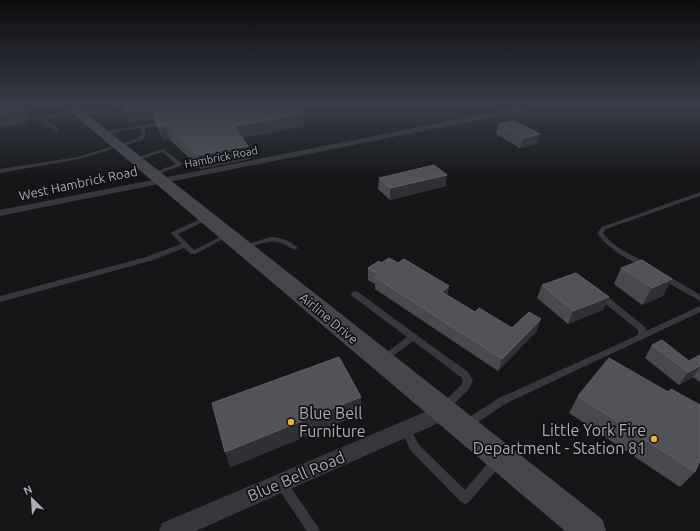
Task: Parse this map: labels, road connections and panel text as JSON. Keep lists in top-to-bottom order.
{
  "streets": {
    "main road": ["Airline Drive"],
    "street": ["Hambrick Road", "West Hambrick Road", "Blue Bell Road"]
  },
  "crossings": [
    ["Hambrick Road", "West Hambrick Road"],
    ["Hambrick Road", "Airline Drive"],
    ["West Hambrick Road", "Airline Drive"],
    ["Airline Drive", "Blue Bell Road"]
  ],
  "places": ["Blue Bell Furniture", "Little York Fire Department - Station 81"],
  "north": "top left"
}
